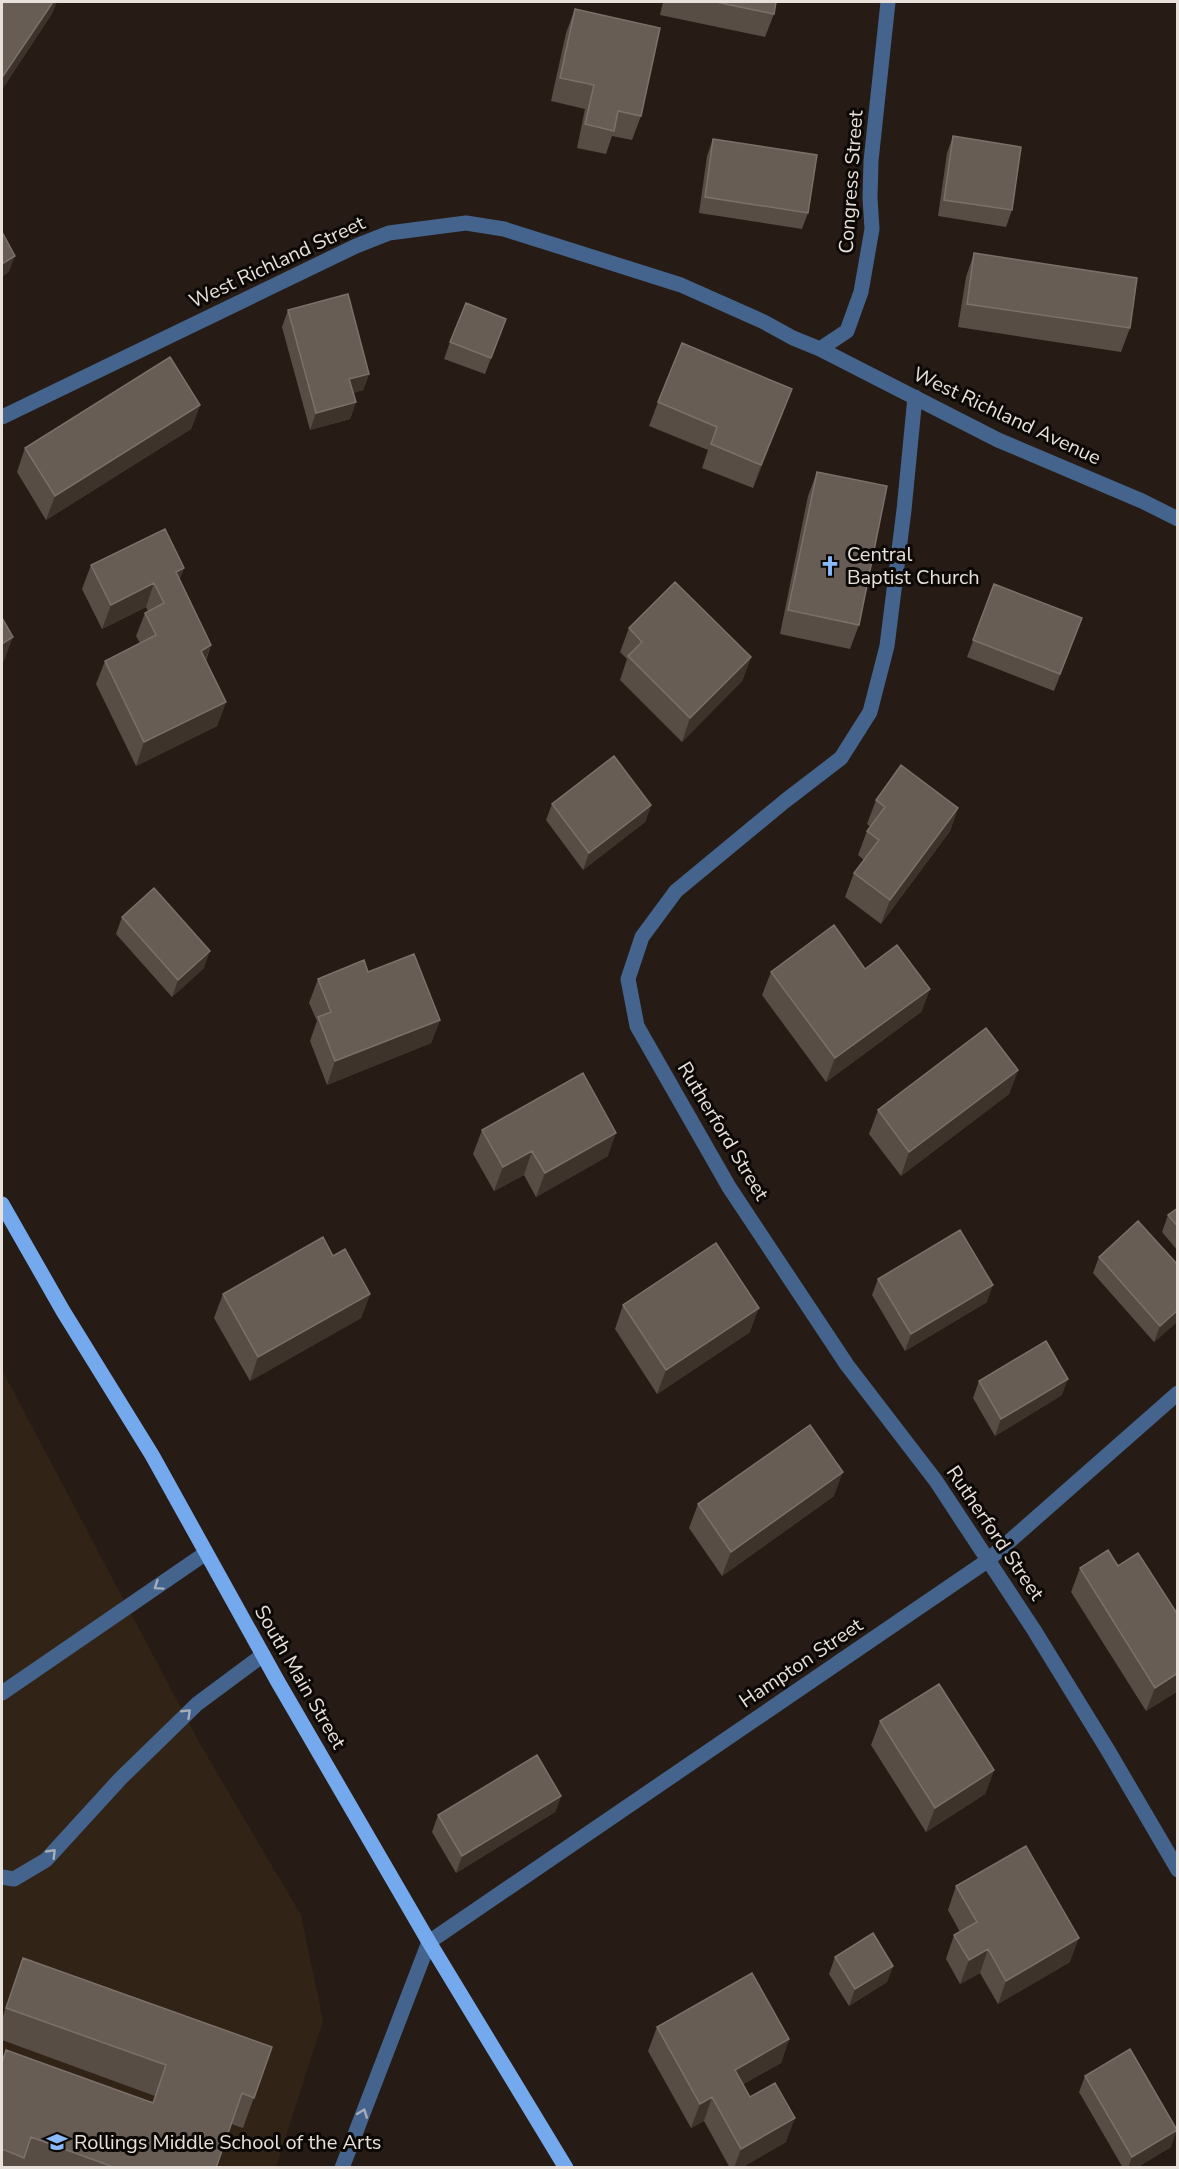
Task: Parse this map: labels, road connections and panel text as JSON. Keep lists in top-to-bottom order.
{
  "streets": {
    "main road": ["South Main Street"],
    "street": [
      "Congress Street",
      "West Richland Street",
      "West Richland Avenue",
      "Rutherford Street",
      "Hampton Street"
    ]
  },
  "crossings": [
    ["Congress Street", "West Richland Street"],
    ["Congress Street", "West Richland Avenue"],
    ["West Richland Street", "West Richland Avenue"],
    ["West Richland Avenue", "Rutherford Street"],
    ["Rutherford Street", "Hampton Street"],
    ["Hampton Street", "South Main Street"]
  ],
  "places": {
    "church": ["Central Baptist Church"],
    "school or university": ["Rollings Middle School of the Arts"]
  }
}
